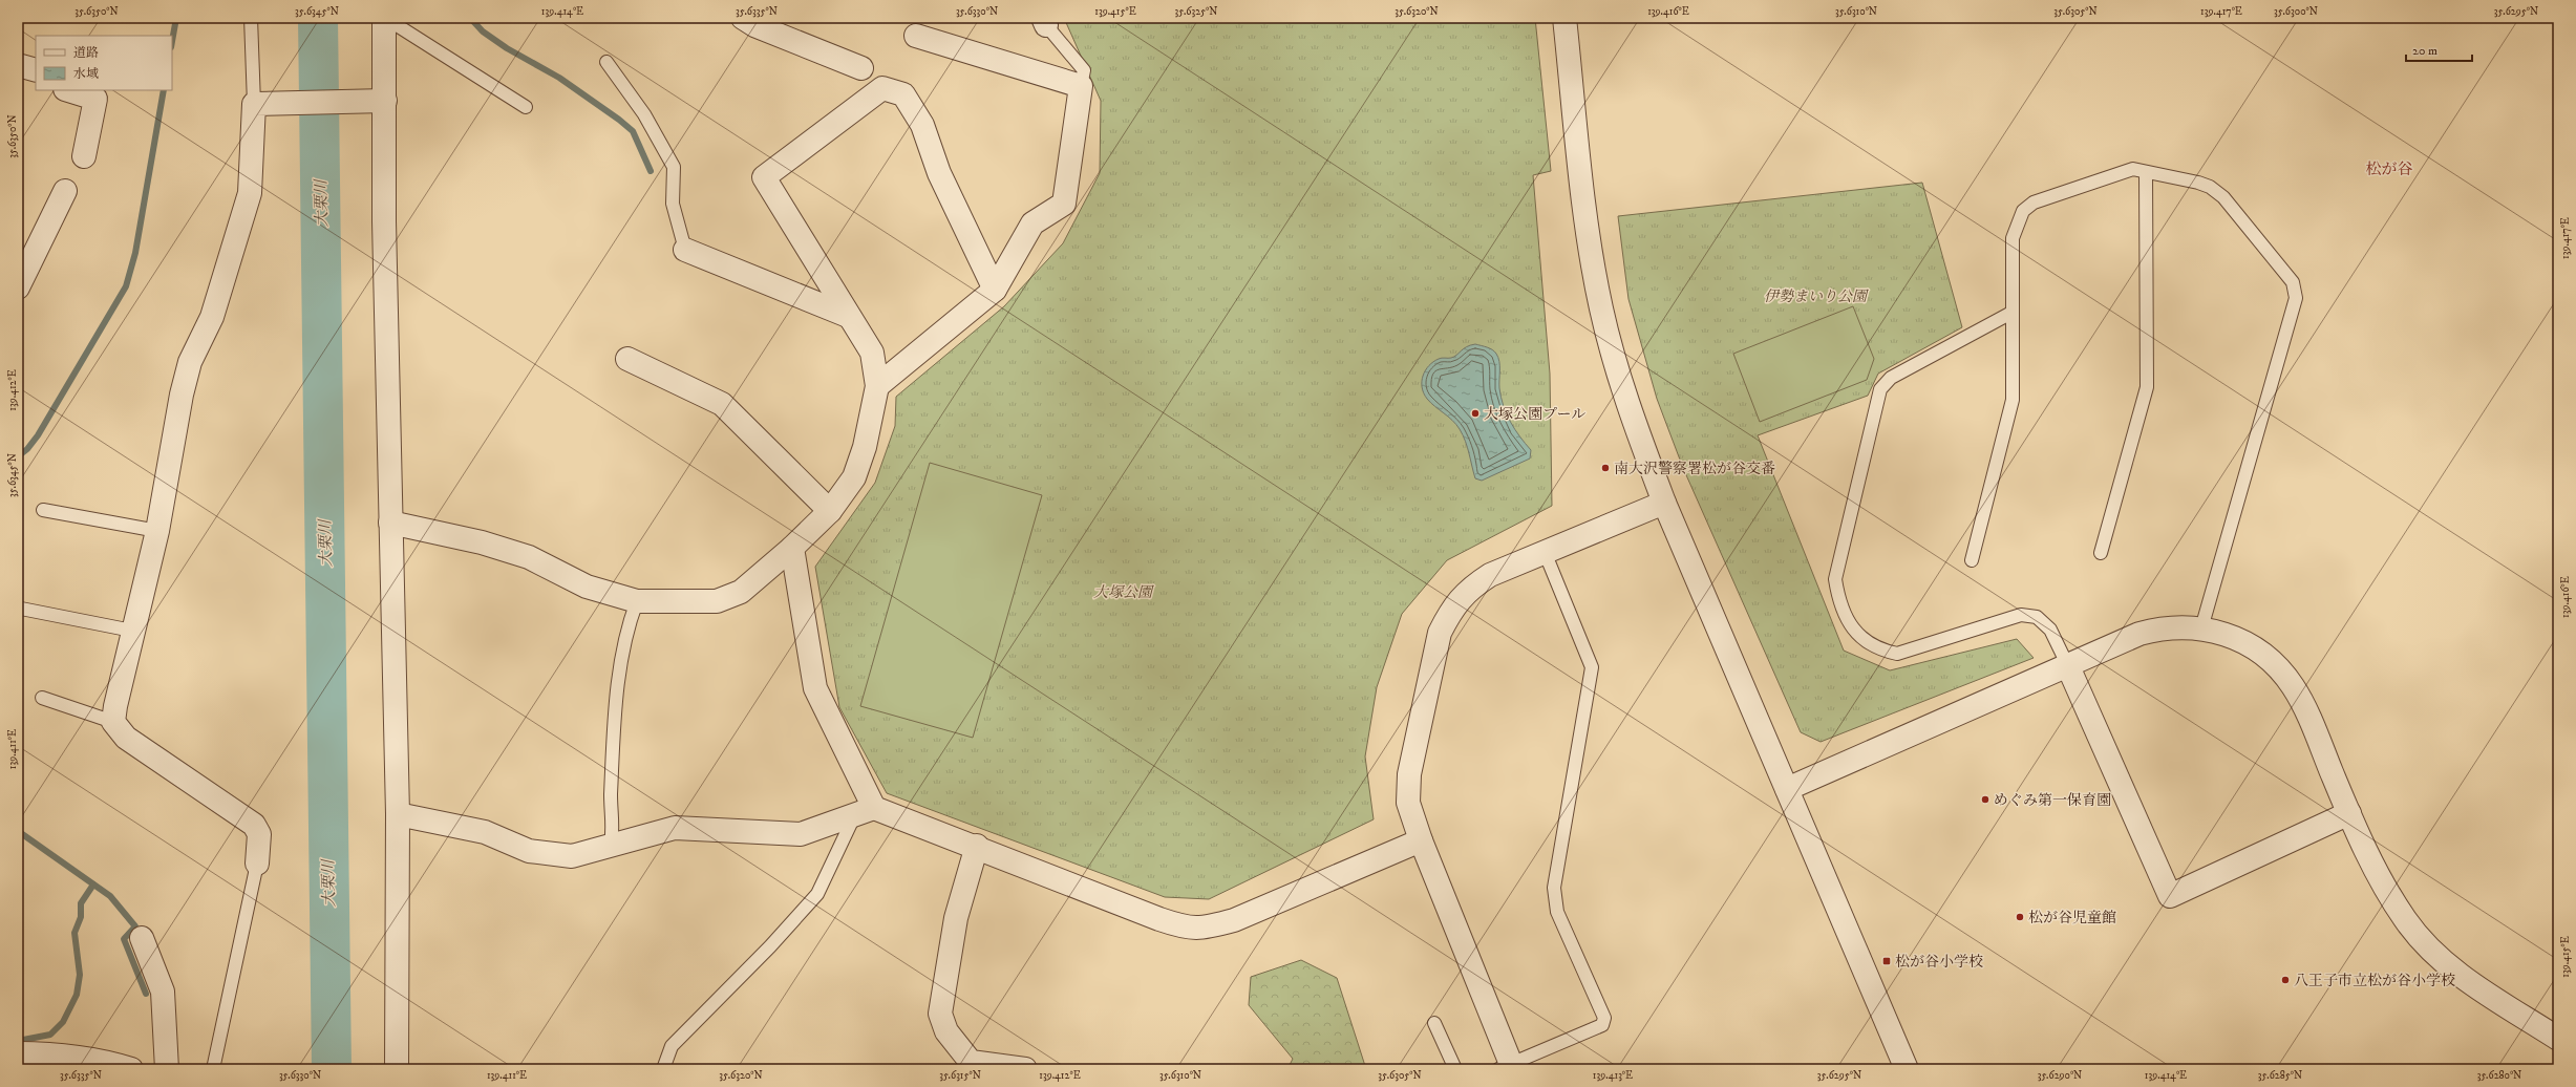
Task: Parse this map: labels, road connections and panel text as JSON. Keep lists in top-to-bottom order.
{
  "districts": ["松が谷"],
  "water": ["大栗川"],
  "parks": ["伊勢まいり公園", "大塚公園"],
  "places": {
    "other": [
      "大塚公園プール",
      "南大沢警察署松が谷交番",
      "めぐみ第一保育園",
      "松が谷児童館",
      "八王子市立松が谷小学校"
    ],
    "transit": ["松が谷小学校"]
  },
  "legend": ["道路", "水域"],
  "scale_bar": "20 m",
  "coordinates": [
    "35.6350°N",
    "35.6345°N",
    "139.414°E",
    "35.6335°N",
    "35.6330°N",
    "139.415°E",
    "35.6325°N",
    "35.6320°N",
    "139.416°E",
    "35.6310°N",
    "35.6305°N",
    "139.417°E",
    "35.6300°N",
    "35.6295°N",
    "139.412°E",
    "139.411°E",
    "35.6315°N",
    "139.413°E",
    "35.6290°N",
    "35.6285°N",
    "35.6280°N"
  ]
}
